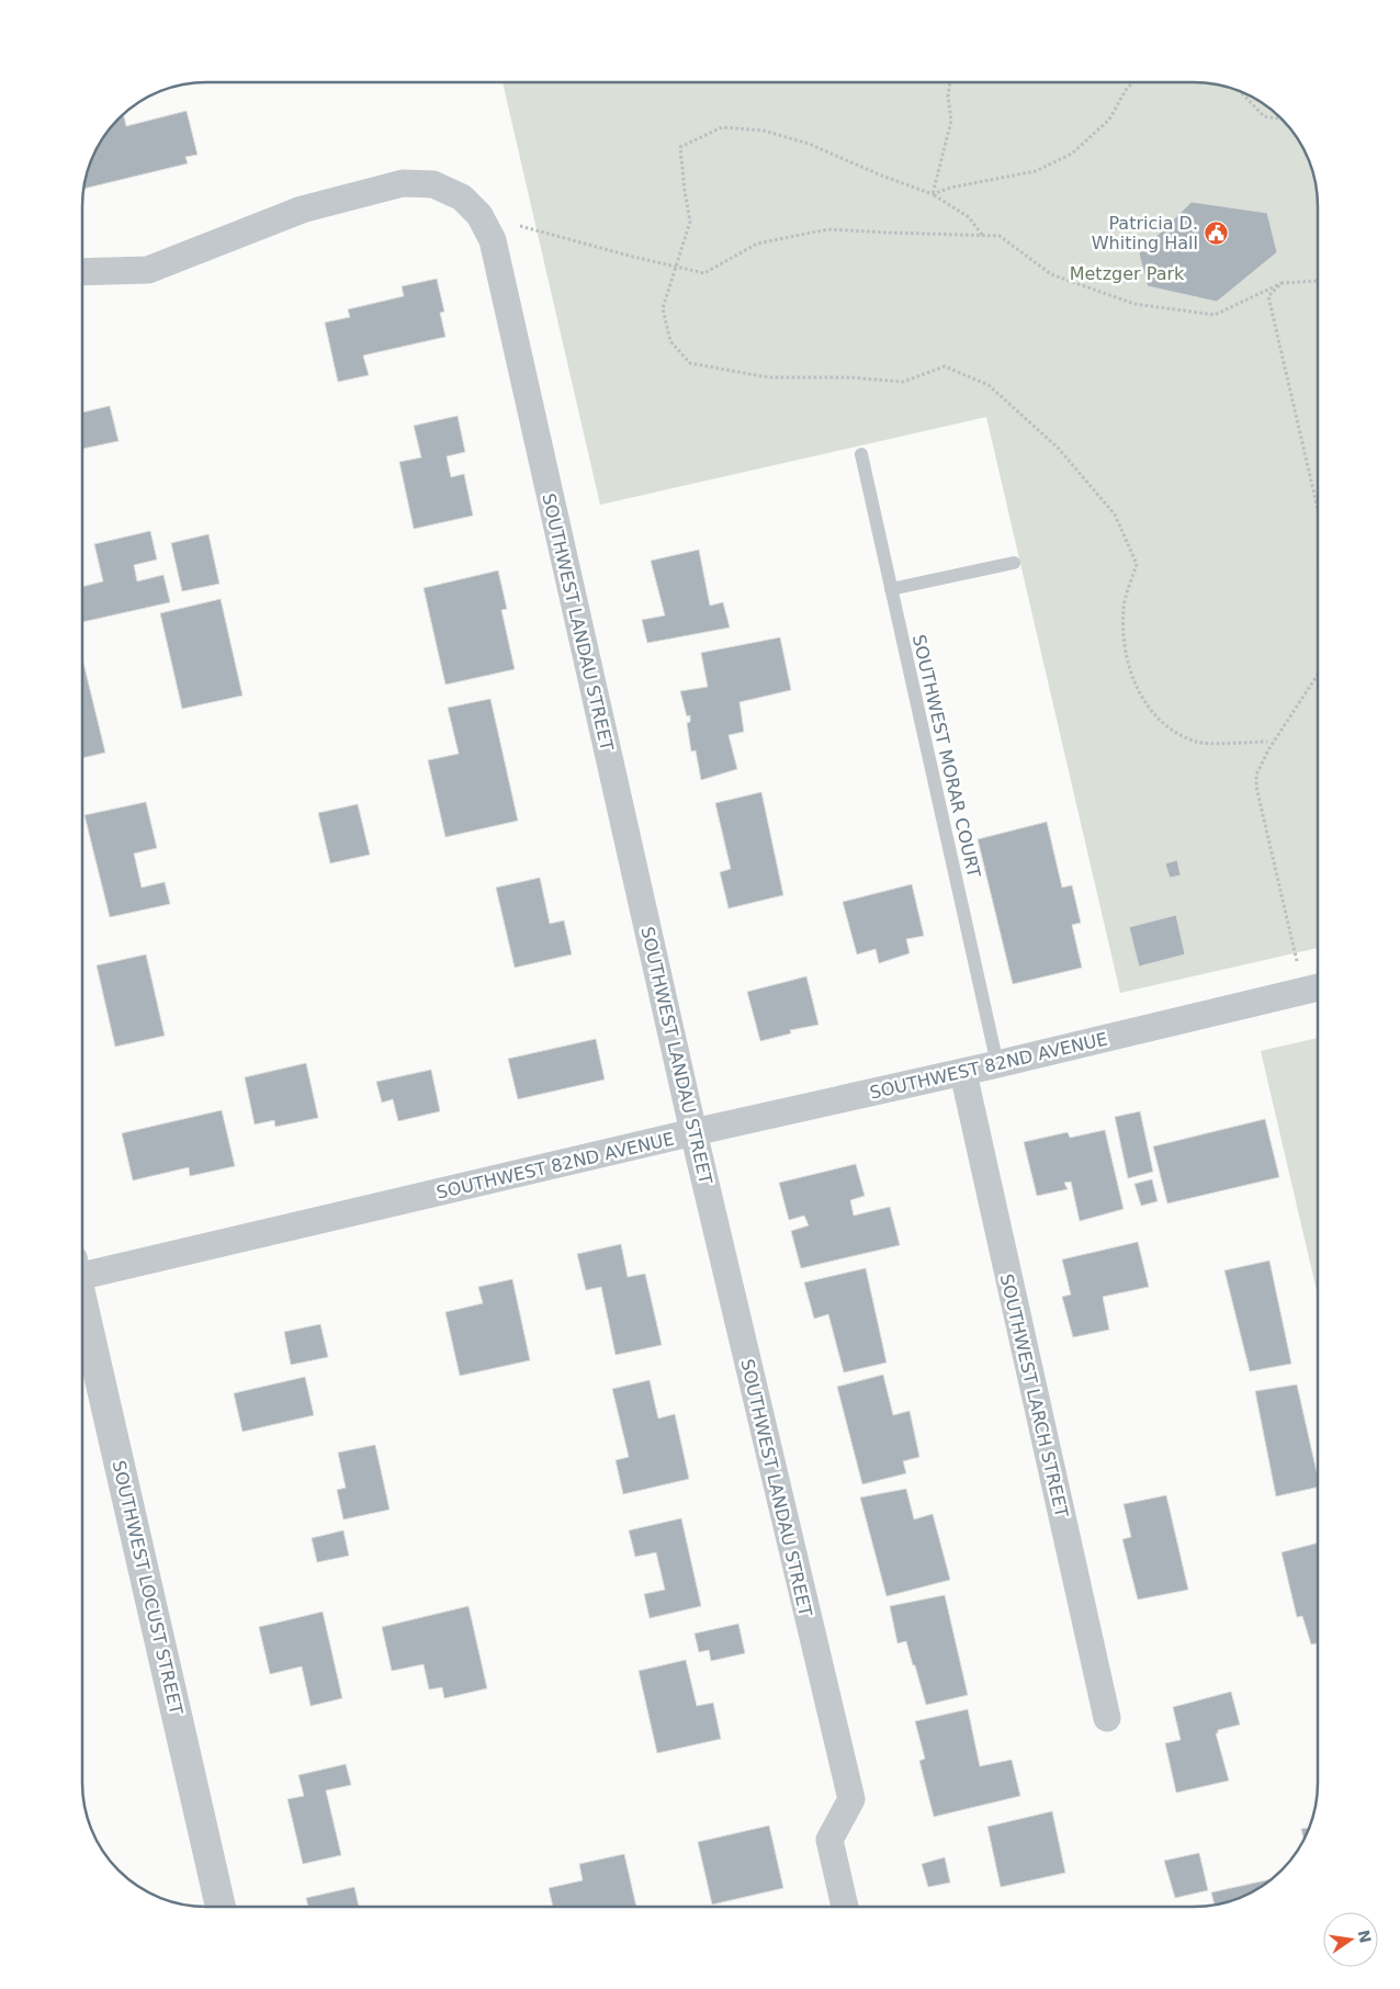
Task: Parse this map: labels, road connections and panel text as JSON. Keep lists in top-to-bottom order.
{
  "streets": {
    "street": [
      "SOUTHWEST LANDAU STREET",
      "SOUTHWEST 82ND AVENUE",
      "SOUTHWEST LARCH STREET",
      "SOUTHWEST LOCUST STREET"
    ],
    "lane": ["SOUTHWEST MORAR COURT"]
  },
  "crossings": [
    ["SOUTHWEST LANDAU STREET", "SOUTHWEST 82ND AVENUE"],
    ["SOUTHWEST MORAR COURT", "SOUTHWEST 82ND AVENUE"],
    ["SOUTHWEST 82ND AVENUE", "SOUTHWEST LARCH STREET"]
  ],
  "parks": ["Metzger Park"],
  "places": {
    "public building": ["Patricia D. Whiting Hall"]
  },
  "north": "right"
}
